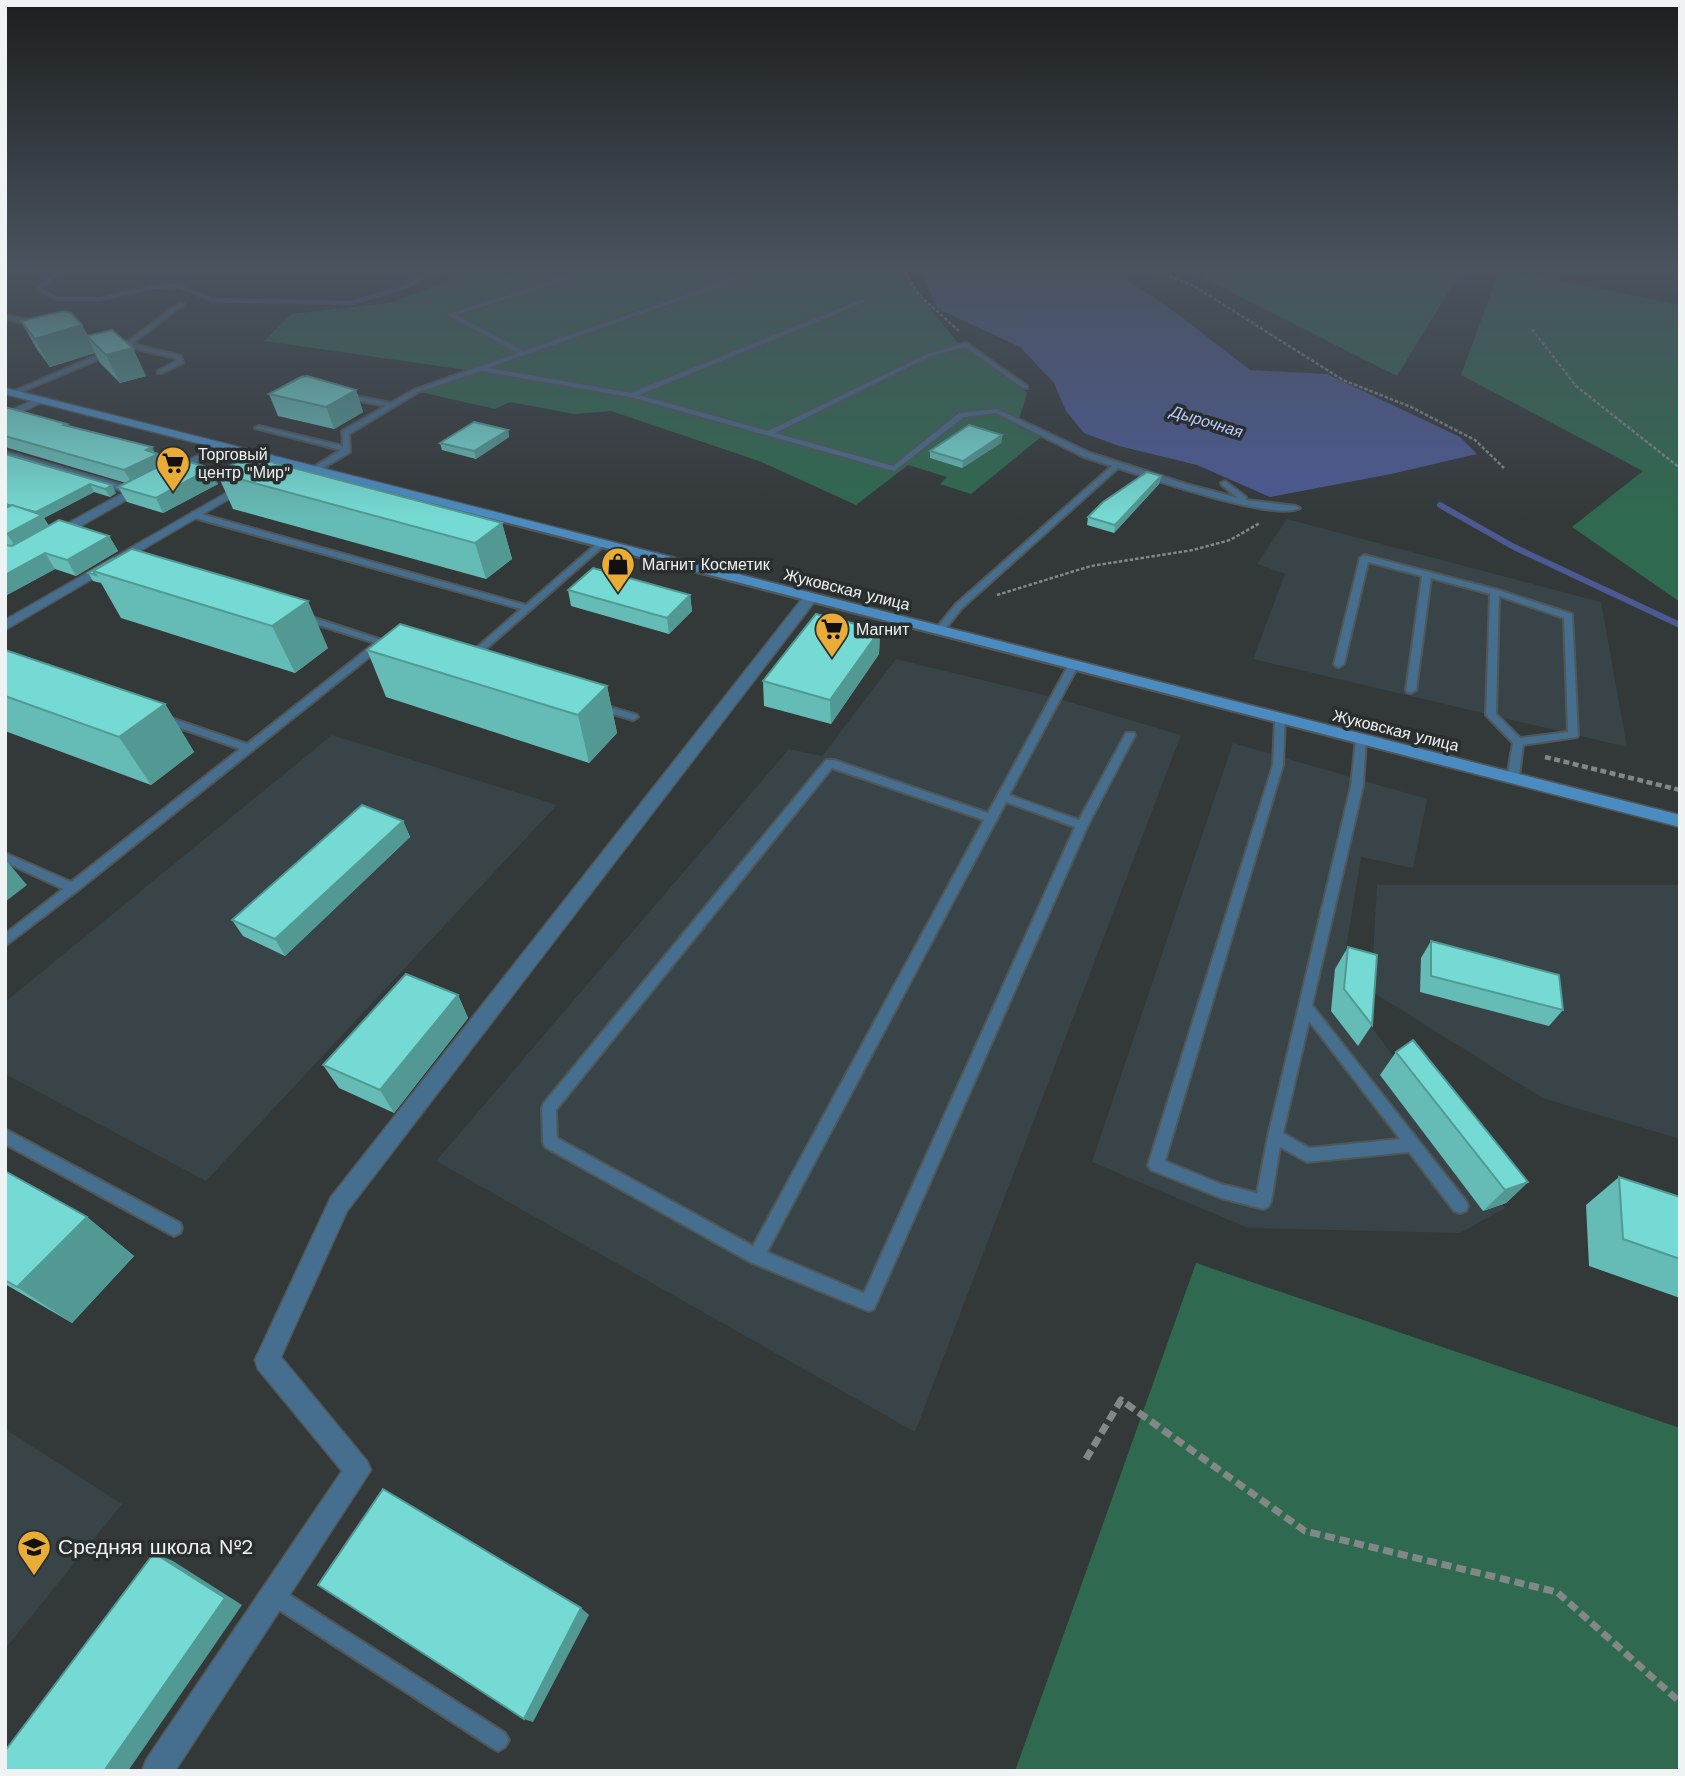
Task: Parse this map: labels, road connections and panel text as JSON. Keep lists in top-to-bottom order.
{
  "streets": {
    "main road": ["Жуковская улица"]
  },
  "water": ["Дырочная"],
  "places": {
    "supermarket": ["Торговый центр \"Мир\"", "Магнит"],
    "shop": ["Магнит Косметик"],
    "school or university": ["Средняя школа №2"]
  }
}
